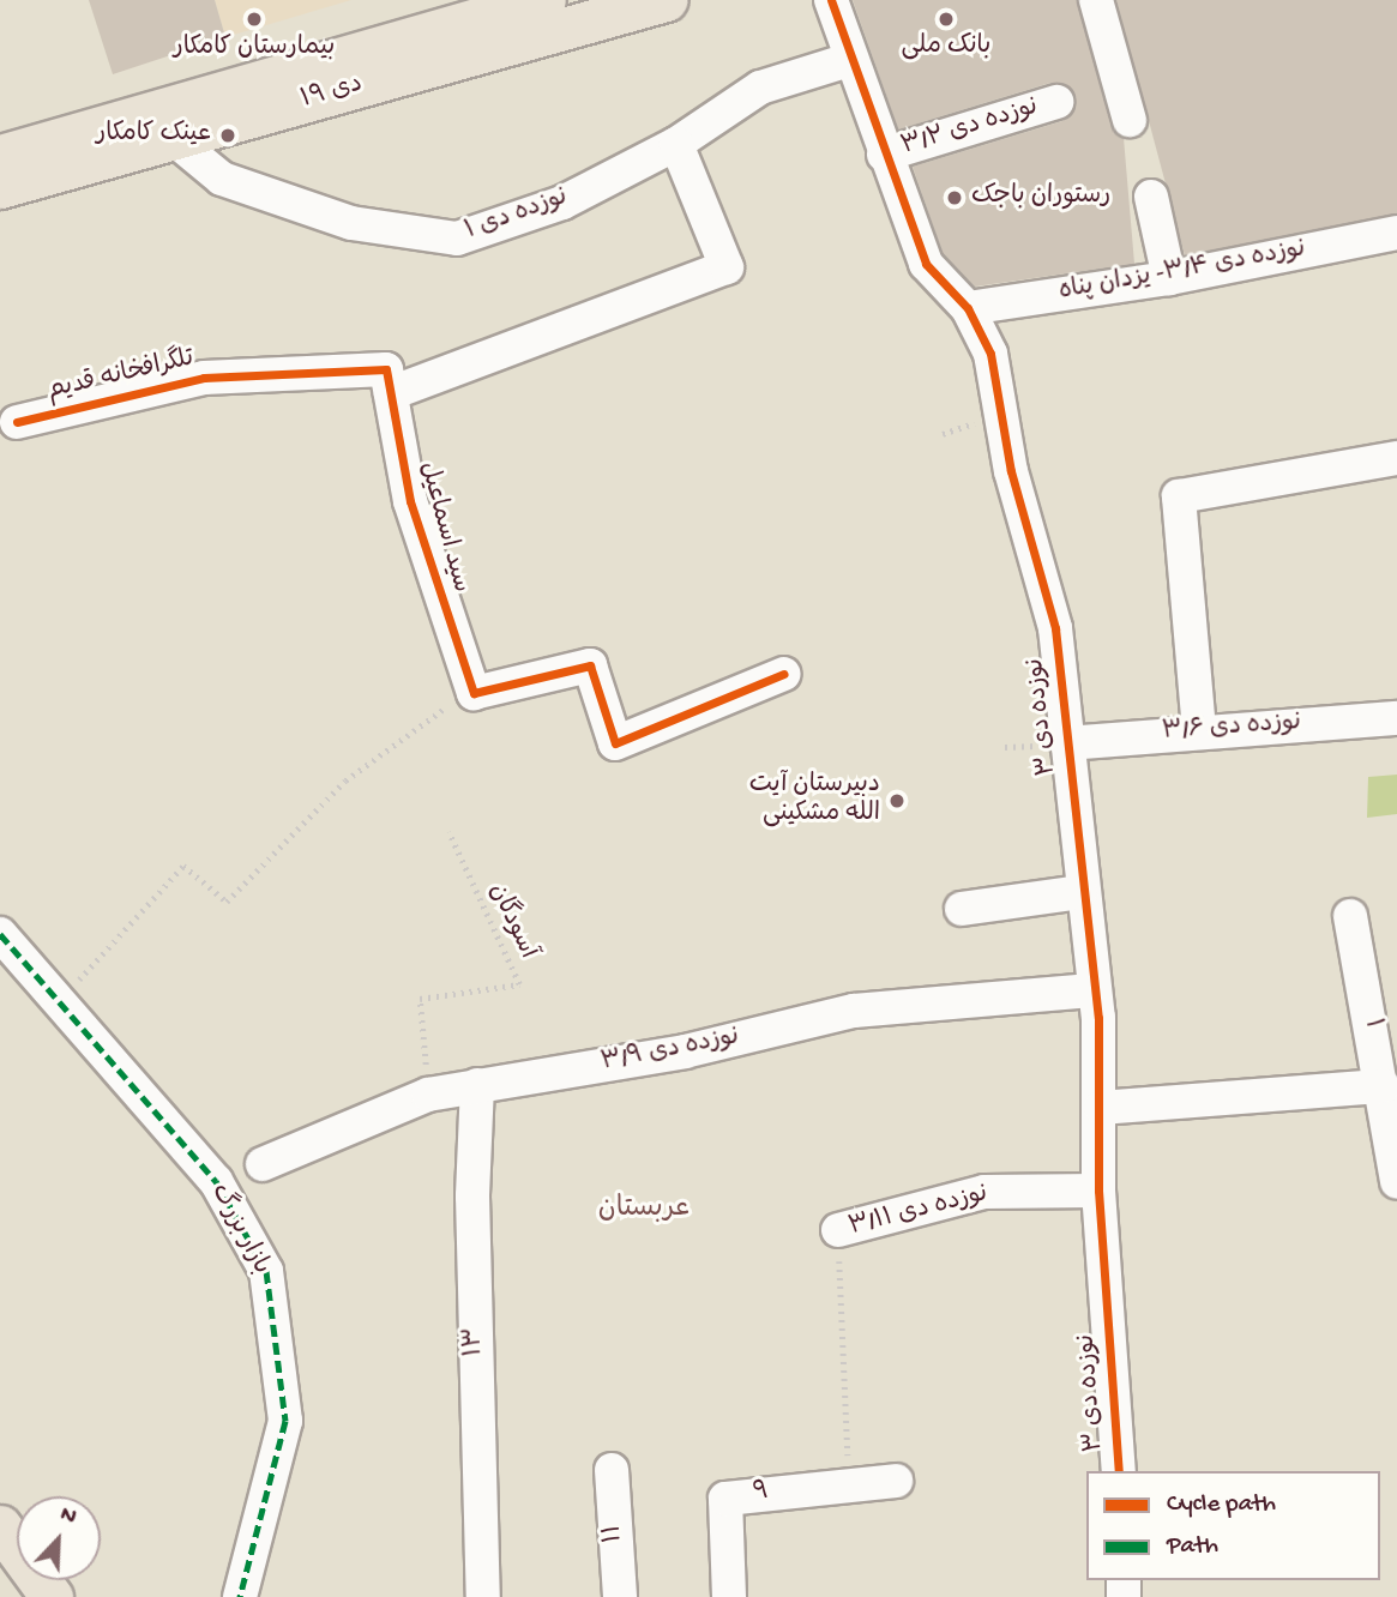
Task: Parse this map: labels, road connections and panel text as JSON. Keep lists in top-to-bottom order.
{
  "streets": {
    "main road": ["۱۹ دی"],
    "street": [
      "نوزده دی ۳/۲",
      "نوزده دی ۱",
      "نوزده دی ۳/۴- یزدان پناه",
      "تلگرافخانه قدیم",
      "سید اسماعیل",
      "نوزده دی ۳",
      "نوزده دی ۳/۶",
      "۱",
      "نوزده دی ۳/۹",
      "نوزده دی ۳/۱۱",
      "بازار بزرگ",
      "۱۳",
      "۹",
      "۱۱"
    ],
    "path": ["آسودگان"]
  },
  "crossings": [
    ["۱۹ دی", "نوزده دی ۱"],
    ["نوزده دی ۳/۲", "نوزده دی ۳"],
    ["نوزده دی ۱", "نوزده دی ۳"],
    ["نوزده دی ۳/۴- یزدان پناه", "نوزده دی ۳"],
    ["تلگرافخانه قدیم", "سید اسماعیل"],
    ["نوزده دی ۳", "نوزده دی ۳/۶"],
    ["نوزده دی ۳", "نوزده دی ۳/۹"],
    ["نوزده دی ۳", "نوزده دی ۳/۱۱"],
    ["آسودگان", "نوزده دی ۳/۹"],
    ["نوزده دی ۳/۹", "۱۳"],
    ["نوزده دی ۳/۱۱", "۹"]
  ],
  "districts": ["عربستان"],
  "places": [
    "بیمارستان کامکار",
    "بانک ملی",
    "عینک کامکار",
    "رستوران باجک",
    "دبیرستان آیت الله مشکینی"
  ],
  "legend": ["Cycle path", "Path"],
  "north": "top right"
}
